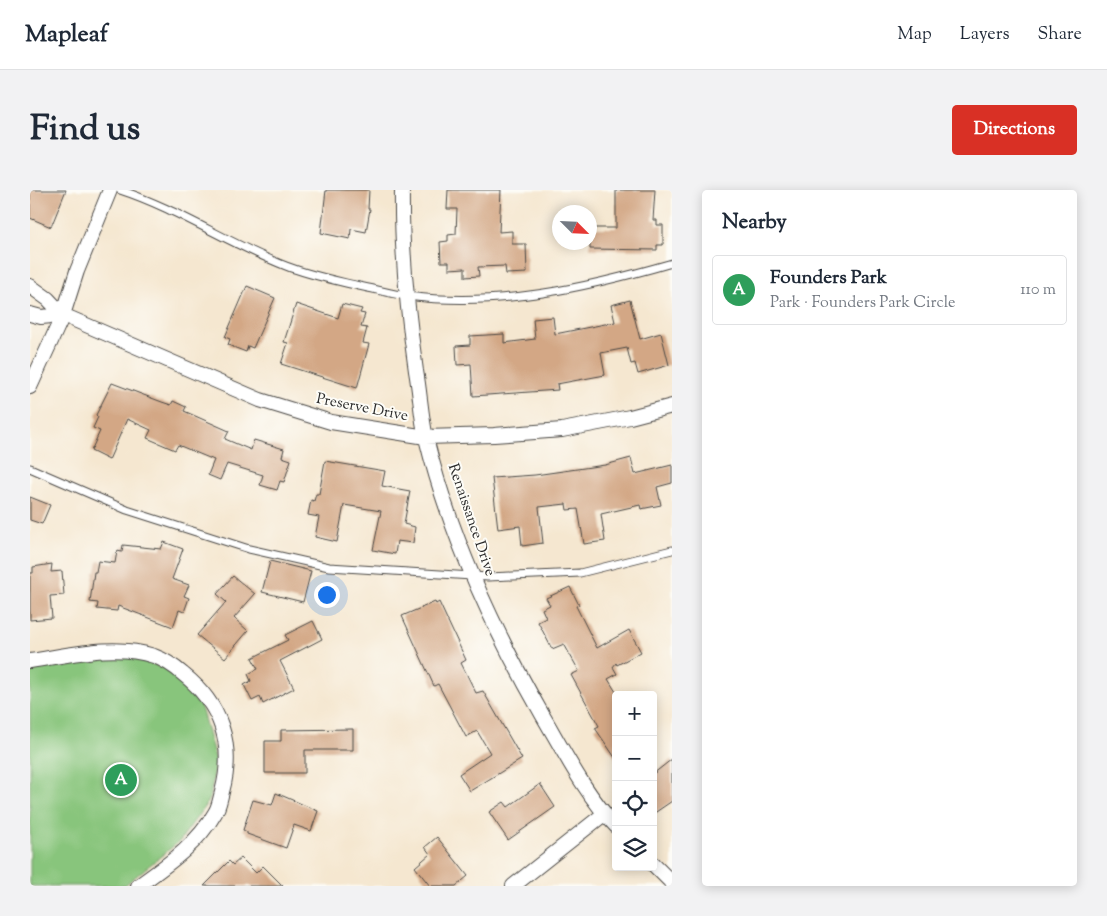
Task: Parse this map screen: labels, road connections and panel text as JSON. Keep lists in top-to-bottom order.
{
  "streets": {
    "street": ["Preserve Drive", "Renaissance Drive"]
  },
  "crossings": [
    ["Preserve Drive", "Renaissance Drive"]
  ],
  "north": "bottom right",
  "page": {
    "header": "Mapleaf",
    "nav": ["Map", "Layers", "Share"],
    "title": "Find us",
    "buttons": "Directions",
    "heading": "Nearby",
    "list": [
      {
        "mark": "A",
        "name": "Founders Park",
        "note": "Park · Founders Park Circle",
        "value": "110 m"
      }
    ],
    "map_buttons": ["+", "−"],
    "pins": "A"
  }
}
